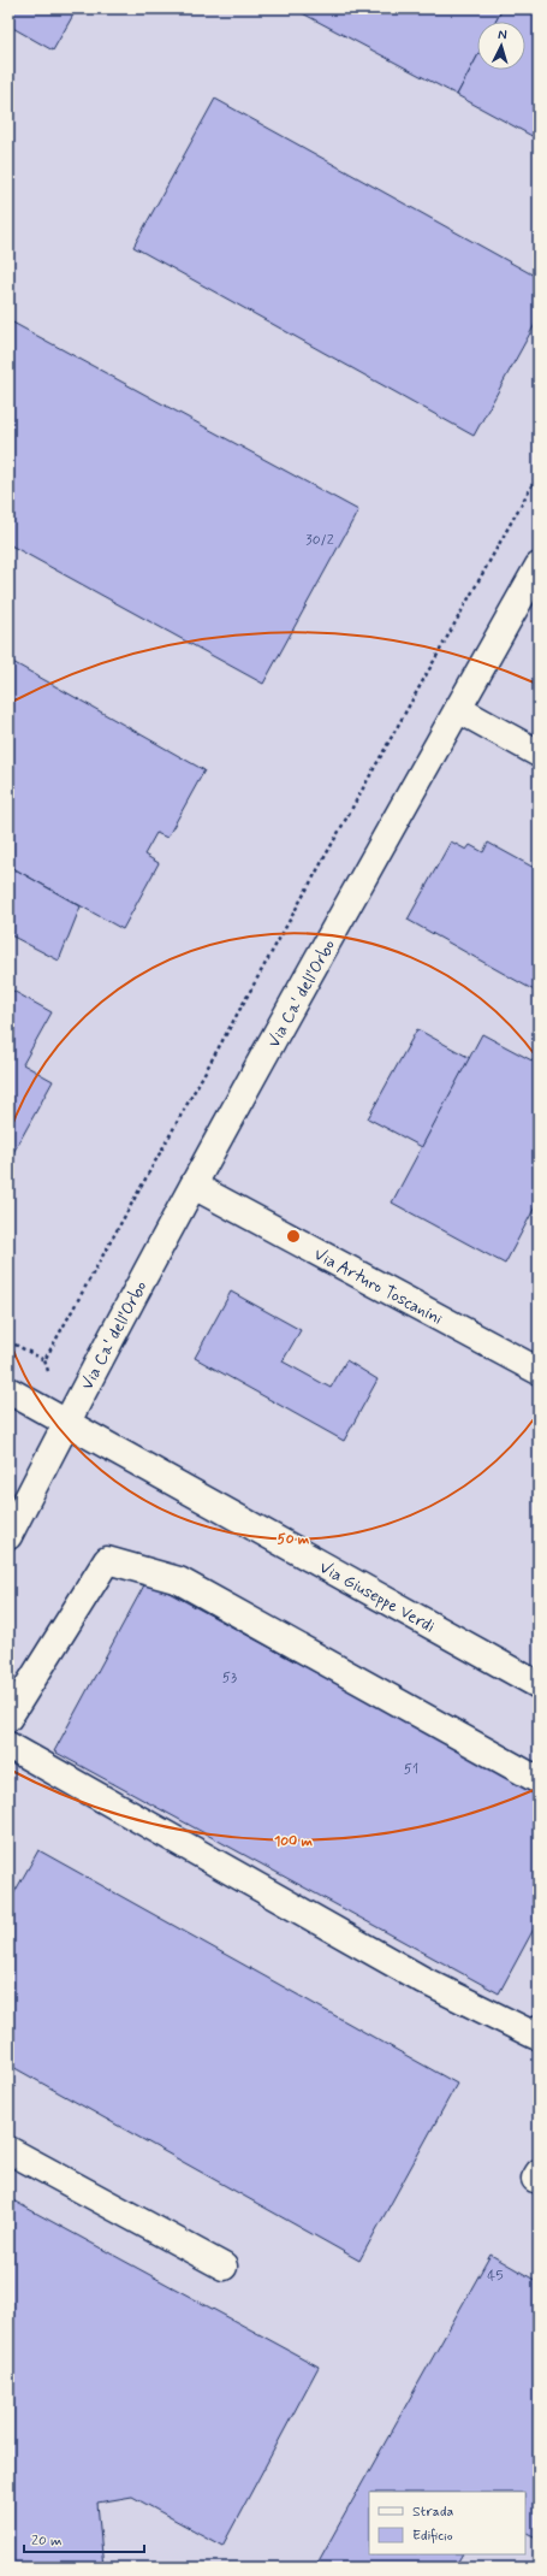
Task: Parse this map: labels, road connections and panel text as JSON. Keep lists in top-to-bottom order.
{
  "streets": {
    "street": ["Via Ca' dell'Orbo", "Via Arturo Toscanini", "Via Giuseppe Verdi"]
  },
  "crossings": [
    ["Via Ca' dell'Orbo", "Via Arturo Toscanini"],
    ["Via Ca' dell'Orbo", "Via Giuseppe Verdi"]
  ],
  "house_numbers": [
    "30/2",
    "53",
    "51",
    "45"
  ],
  "legend": ["Strada", "Edificio"],
  "scale_bar": "20 m",
  "north": "top",
  "rings": ["50 m", "100 m"]
}
